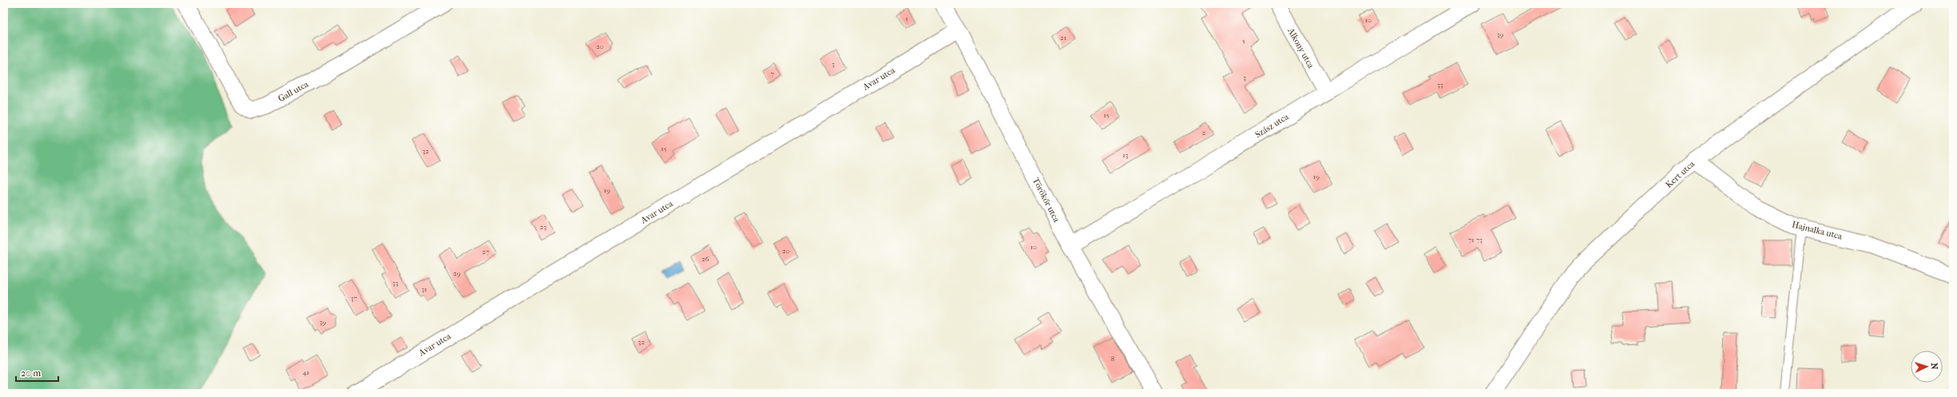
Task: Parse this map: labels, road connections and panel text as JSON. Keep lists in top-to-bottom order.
{
  "streets": {
    "street": [
      "Alkony utca",
      "Avar utca",
      "Gall utca",
      "Szász utca",
      "Kert utca",
      "Törökőr utca",
      "Hajnalka utca"
    ]
  },
  "crossings": [
    ["Alkony utca", "Szász utca"],
    ["Avar utca", "Törökőr utca"],
    ["Szász utca", "Törökőr utca"],
    ["Kert utca", "Hajnalka utca"]
  ],
  "house_numbers": [
    "1",
    "10",
    "39",
    "21",
    "5",
    "20",
    "3",
    "7",
    "3",
    "33",
    "15",
    "2",
    "15",
    "32",
    "13",
    "19",
    "19",
    "23",
    "71-73",
    "10",
    "20",
    "27",
    "26",
    "29",
    "33",
    "31",
    "37",
    "39",
    "32",
    "8",
    "41"
  ],
  "scale_bar": "20 m",
  "north": "right"
}
